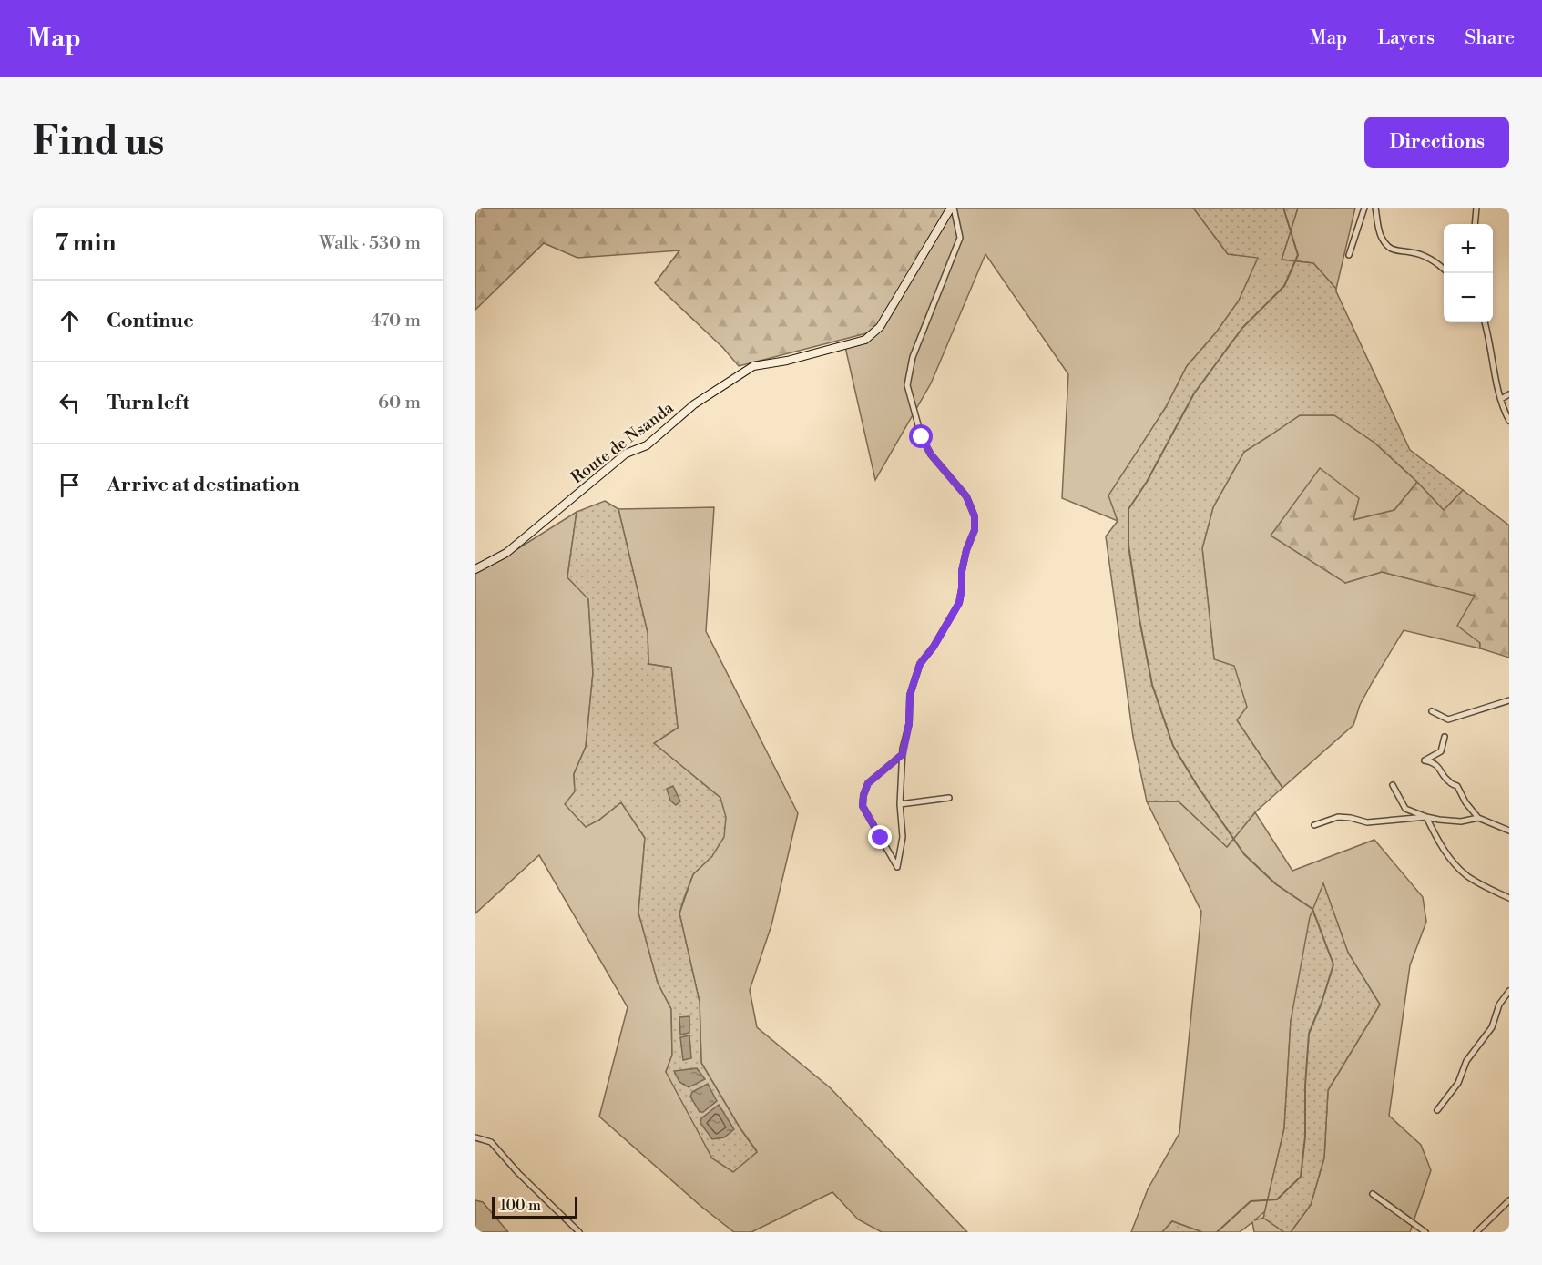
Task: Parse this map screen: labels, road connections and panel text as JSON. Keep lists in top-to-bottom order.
{
  "streets": {
    "street": ["Route de Nsanda"]
  },
  "scale_bar": "100 m",
  "page": {
    "header": "Map",
    "nav": ["Map", "Layers", "Share"],
    "buttons": "Directions",
    "title": "Find us",
    "heading": ["7 min", "Walk · 530 m"],
    "map_buttons": ["+", "−"],
    "list": [
      ["Continue", "470 m"],
      ["Turn left", "60 m"],
      "Arrive at destination"
    ],
    "scale": "100 m"
  }
}
